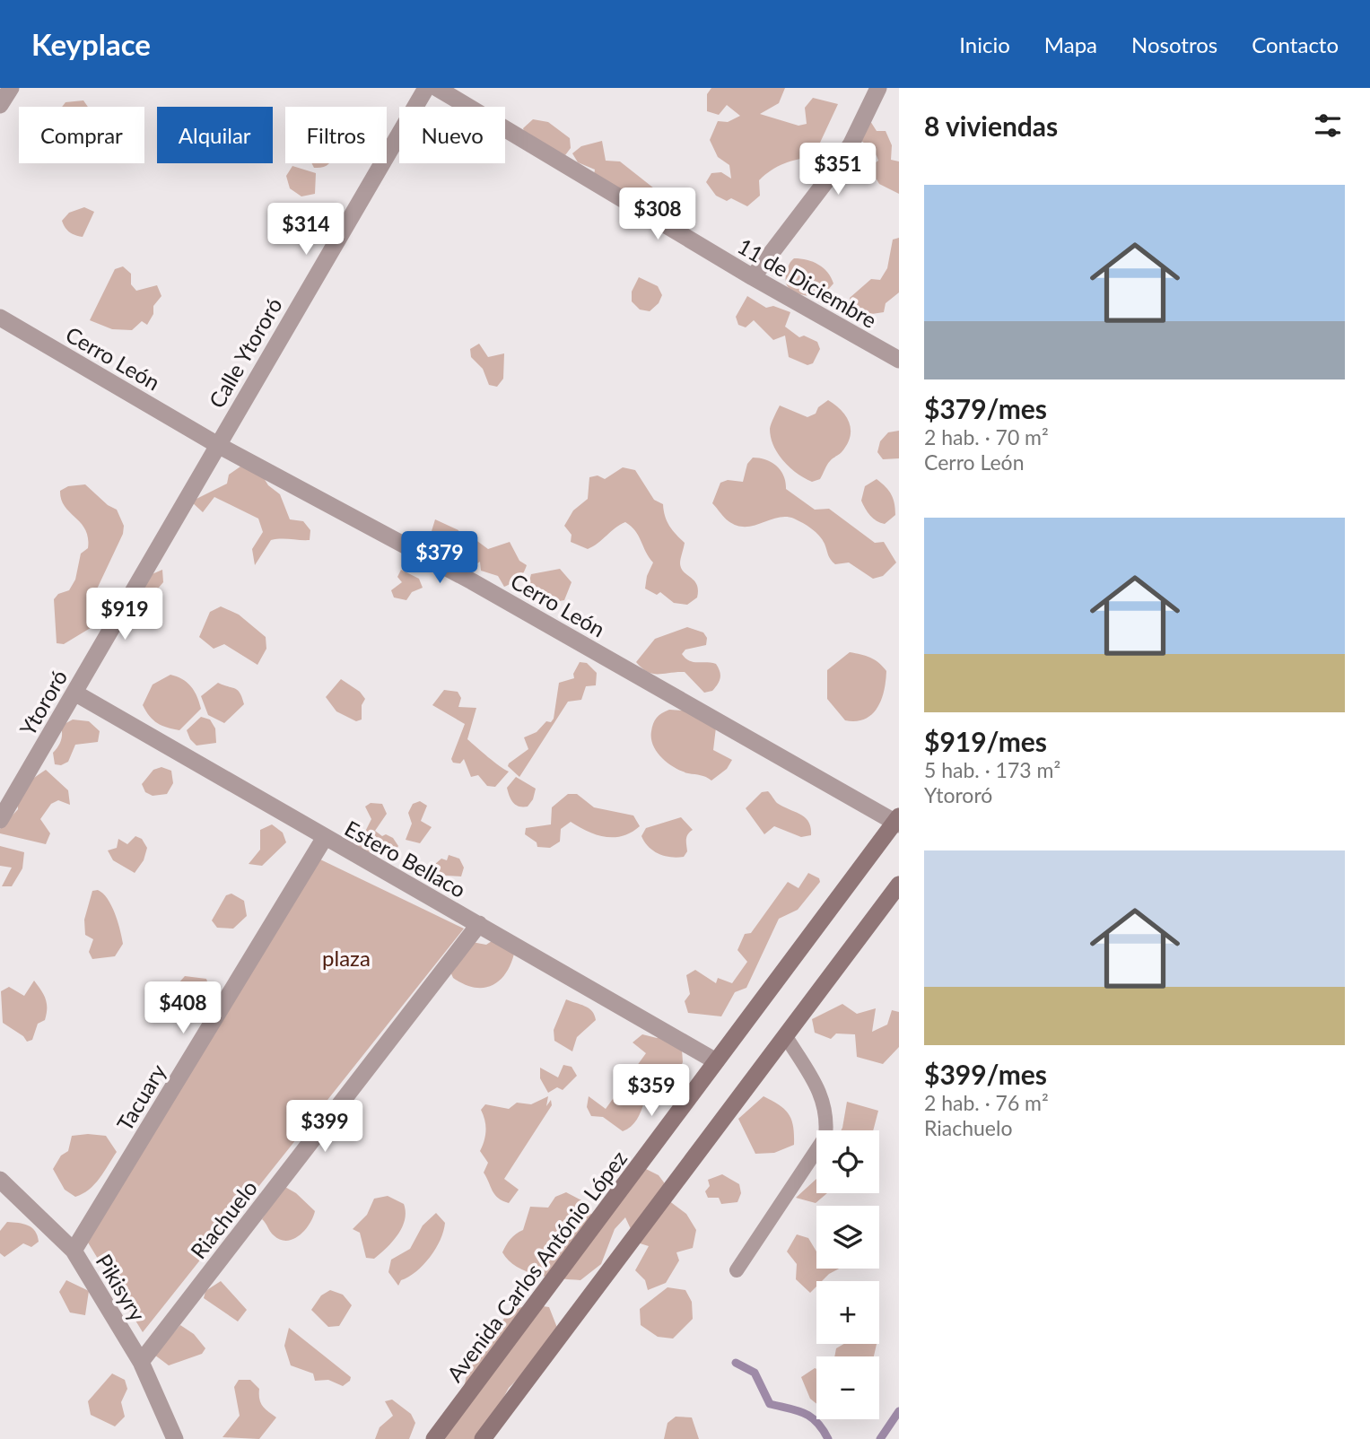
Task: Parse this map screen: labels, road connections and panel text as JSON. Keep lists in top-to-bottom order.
{
  "streets": {
    "main road": ["Avenida Carlos António López"],
    "street": [
      "11 de Diciembre",
      "Calle Ytororó",
      "Cerro León",
      "Ytororó",
      "Estero Bellaco",
      "Tacuary",
      "Riachuelo",
      "Pikisyry"
    ]
  },
  "crossings": [
    ["Calle Ytororó", "Cerro León"],
    ["Calle Ytororó", "Ytororó"],
    ["Cerro León", "Ytororó"],
    ["Cerro León", "Avenida Carlos António López"],
    ["Ytororó", "Estero Bellaco"],
    ["Estero Bellaco", "Tacuary"],
    ["Estero Bellaco", "Riachuelo"],
    ["Estero Bellaco", "Avenida Carlos António López"],
    ["Tacuary", "Pikisyry"],
    ["Riachuelo", "Pikisyry"]
  ],
  "parks": ["plaza"],
  "page": {
    "header": "Keyplace",
    "nav": [
      "Inicio",
      "Mapa",
      "Nosotros",
      "Contacto"
    ],
    "heading": "8 viviendas",
    "chip": [
      "Comprar",
      "Alquilar",
      "Filtros",
      "Nuevo"
    ],
    "price": [
      "$351",
      "$308",
      "$314",
      "$379",
      "$919",
      "$408",
      "$359",
      "$399"
    ],
    "list": [
      {
        "name": "$379/mes",
        "note": "2 hab. · 70 m² · Cerro León"
      },
      {
        "name": "$919/mes",
        "note": "5 hab. · 173 m² · Ytororó"
      },
      {
        "name": "$399/mes",
        "note": "2 hab. · 76 m² · Riachuelo"
      }
    ],
    "map_buttons": ["+", "−"]
  }
}
